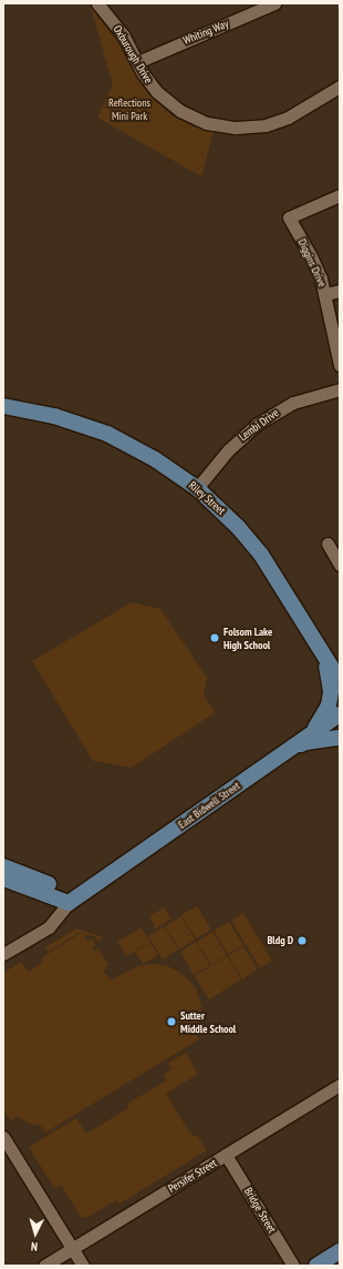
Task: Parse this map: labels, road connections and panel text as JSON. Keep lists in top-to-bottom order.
{
  "streets": {
    "main road": ["Riley Street", "East Bidwell Street"],
    "street": [
      "Whiting Way",
      "Oxburough Drive",
      "Diggins Drive",
      "Lembi Drive",
      "Persifer Street",
      "Bridge Street"
    ]
  },
  "crossings": [
    ["Whiting Way", "Oxburough Drive"],
    ["Lembi Drive", "Riley Street"],
    ["Persifer Street", "Bridge Street"]
  ],
  "parks": ["Reflections Mini Park"],
  "places": ["Folsom Lake High School", "Bldg D", "Sutter Middle School"],
  "north": "bottom"
}
